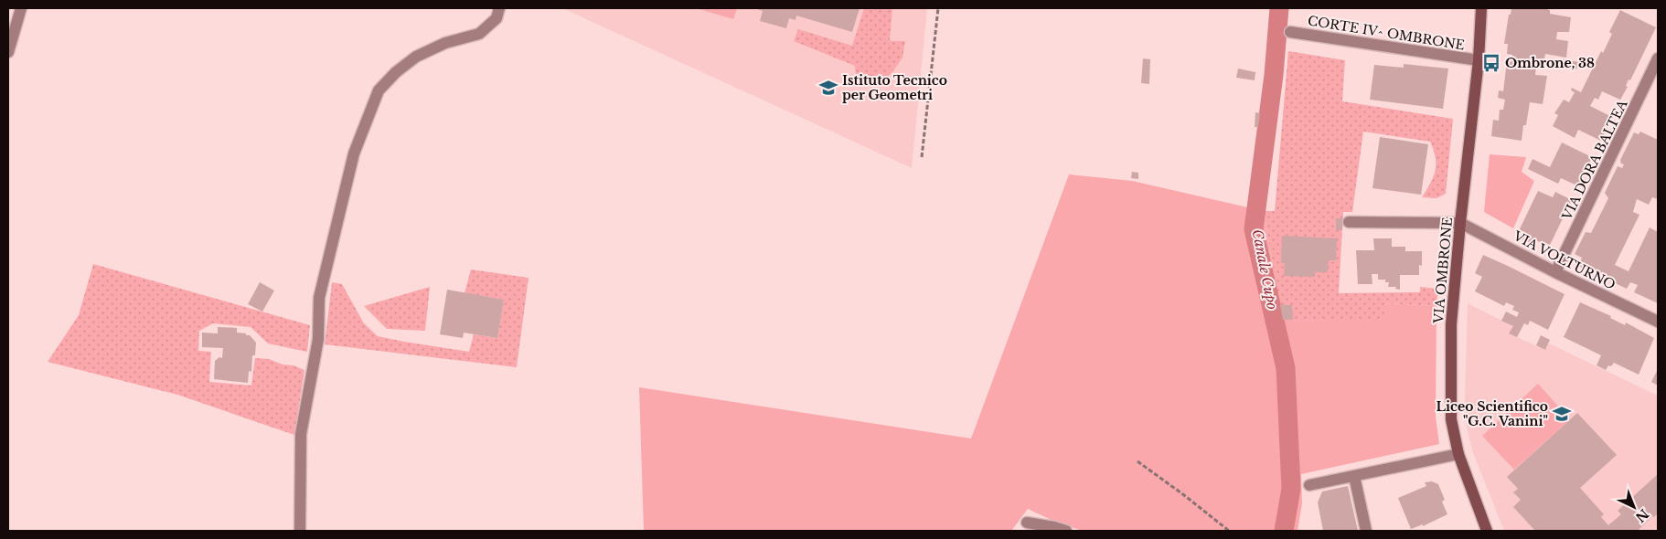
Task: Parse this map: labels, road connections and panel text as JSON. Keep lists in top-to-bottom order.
{
  "streets": {
    "street": [
      "CORTE IV^ OMBRONE",
      "VIA DORA BALTEA",
      "VIA VOLTURNO",
      "VIA OMBRONE"
    ]
  },
  "crossings": [
    ["CORTE IV^ OMBRONE", "VIA OMBRONE"],
    ["VIA DORA BALTEA", "VIA VOLTURNO"],
    ["VIA VOLTURNO", "VIA OMBRONE"]
  ],
  "water": ["Canale Cupo"],
  "places": {
    "bus stop": ["Ombrone, 38"],
    "school or university": ["Istituto Tecnico per Geometri", "Liceo Scientifico \"G.C. Vanini\""]
  },
  "north": "bottom right"
}
